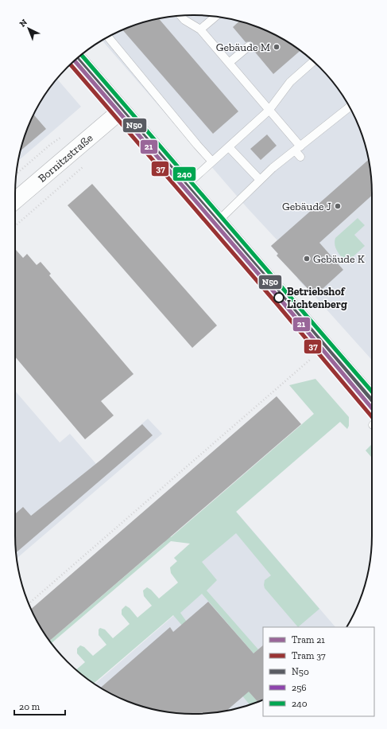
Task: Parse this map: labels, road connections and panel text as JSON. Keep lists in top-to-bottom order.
{
  "streets": {
    "street": ["Bornitzstraße"]
  },
  "places": [
    "Gebäude M",
    "Gebäude J",
    "Gebäude K",
    "Betriebshof Lichtenberg"
  ],
  "lines": [
    "transit line 240",
    "transit line N50",
    "tram line 21",
    "transit line 256",
    "tram line 37"
  ],
  "legend": [
    "Tram 21",
    "Tram 37",
    "N50",
    "256",
    "240"
  ],
  "scale_bar": "20 m",
  "north": "top left"
}
